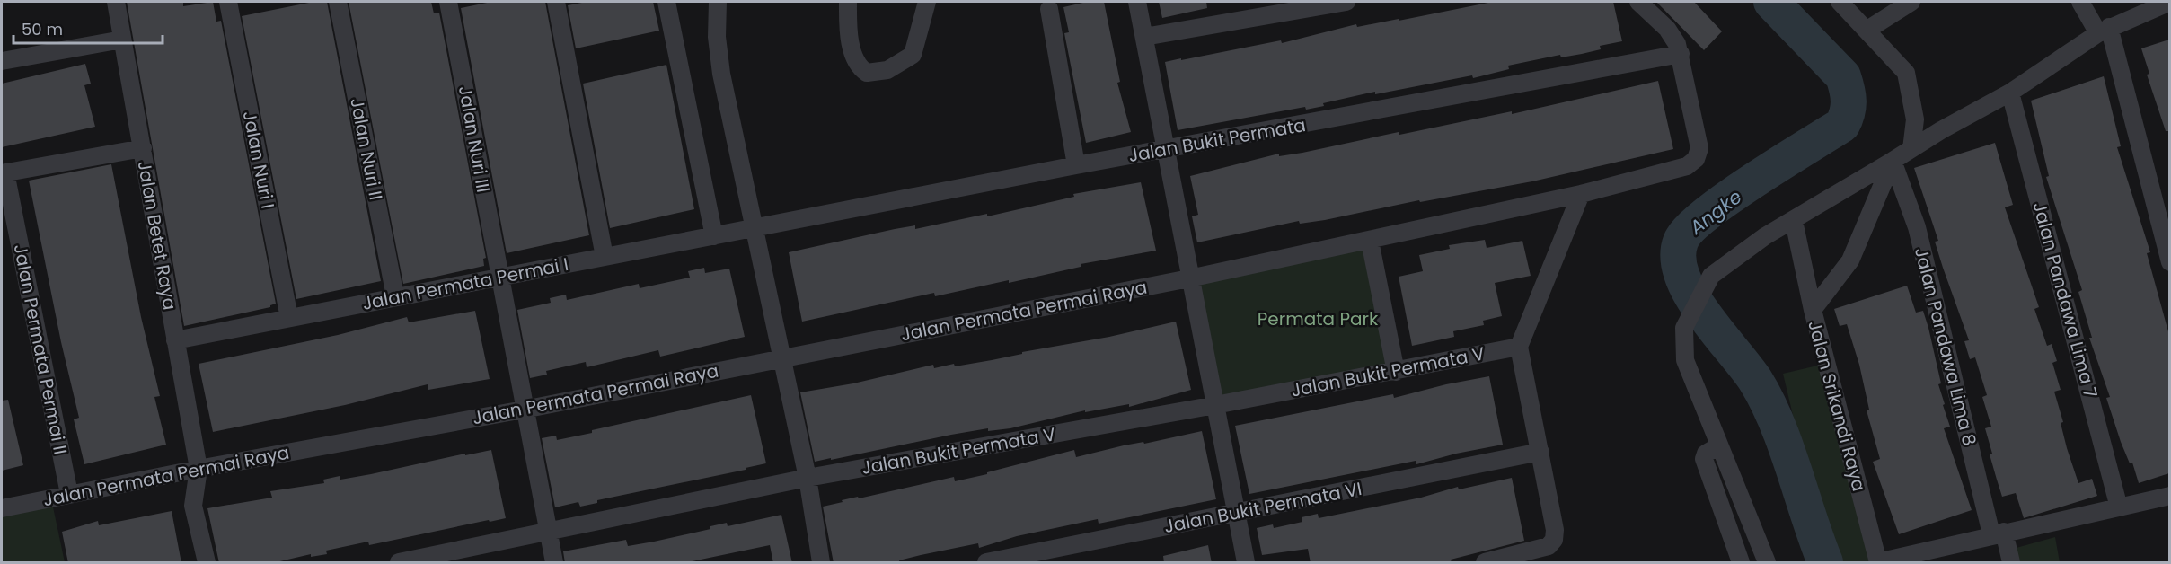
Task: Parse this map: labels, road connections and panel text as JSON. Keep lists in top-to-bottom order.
{
  "streets": {
    "street": [
      "Jalan Nuri III",
      "Jalan Bukit Permata",
      "Jalan Nuri II",
      "Jalan Nuri I",
      "Jalan Betet Raya",
      "Jalan Permata Permai I",
      "Jalan Pandawa Lima 7",
      "Jalan Permata Permai Raya",
      "Jalan Pandawa Lima 8",
      "Jalan Permata Permai II",
      "Jalan Bukit Permata V",
      "Jalan Srikandi Raya",
      "Jalan Bukit Permata VI"
    ]
  },
  "crossings": [
    ["Jalan Nuri III", "Jalan Permata Permai I"],
    ["Jalan Nuri III", "Jalan Permata Permai Raya"],
    ["Jalan Nuri III", "Jalan Bukit Permata V"],
    ["Jalan Bukit Permata", "Jalan Permata Permai I"],
    ["Jalan Bukit Permata", "Jalan Permata Permai Raya"],
    ["Jalan Nuri II", "Jalan Permata Permai I"],
    ["Jalan Nuri I", "Jalan Permata Permai I"],
    ["Jalan Betet Raya", "Jalan Permata Permai I"],
    ["Jalan Betet Raya", "Jalan Permata Permai Raya"],
    ["Jalan Permata Permai Raya", "Jalan Permata Permai II"],
    ["Jalan Pandawa Lima 8", "Jalan Srikandi Raya"]
  ],
  "water": ["Angke"],
  "parks": ["Permata Park"],
  "scale_bar": "50 m"
}
